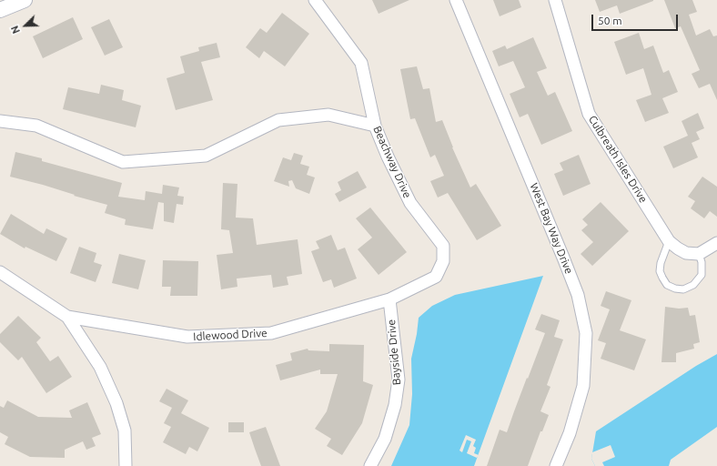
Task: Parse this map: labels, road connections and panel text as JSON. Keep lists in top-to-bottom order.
{
  "streets": {
    "street": [
      "Culbreath Isles Drive",
      "Beachway Drive",
      "West Bay Way Drive",
      "Idlewood Drive",
      "Bayside Drive"
    ]
  },
  "crossings": [
    ["Beachway Drive", "Idlewood Drive"],
    ["Beachway Drive", "Bayside Drive"],
    ["Idlewood Drive", "Bayside Drive"]
  ],
  "scale_bar": "50 m",
  "north": "bottom left"
}
